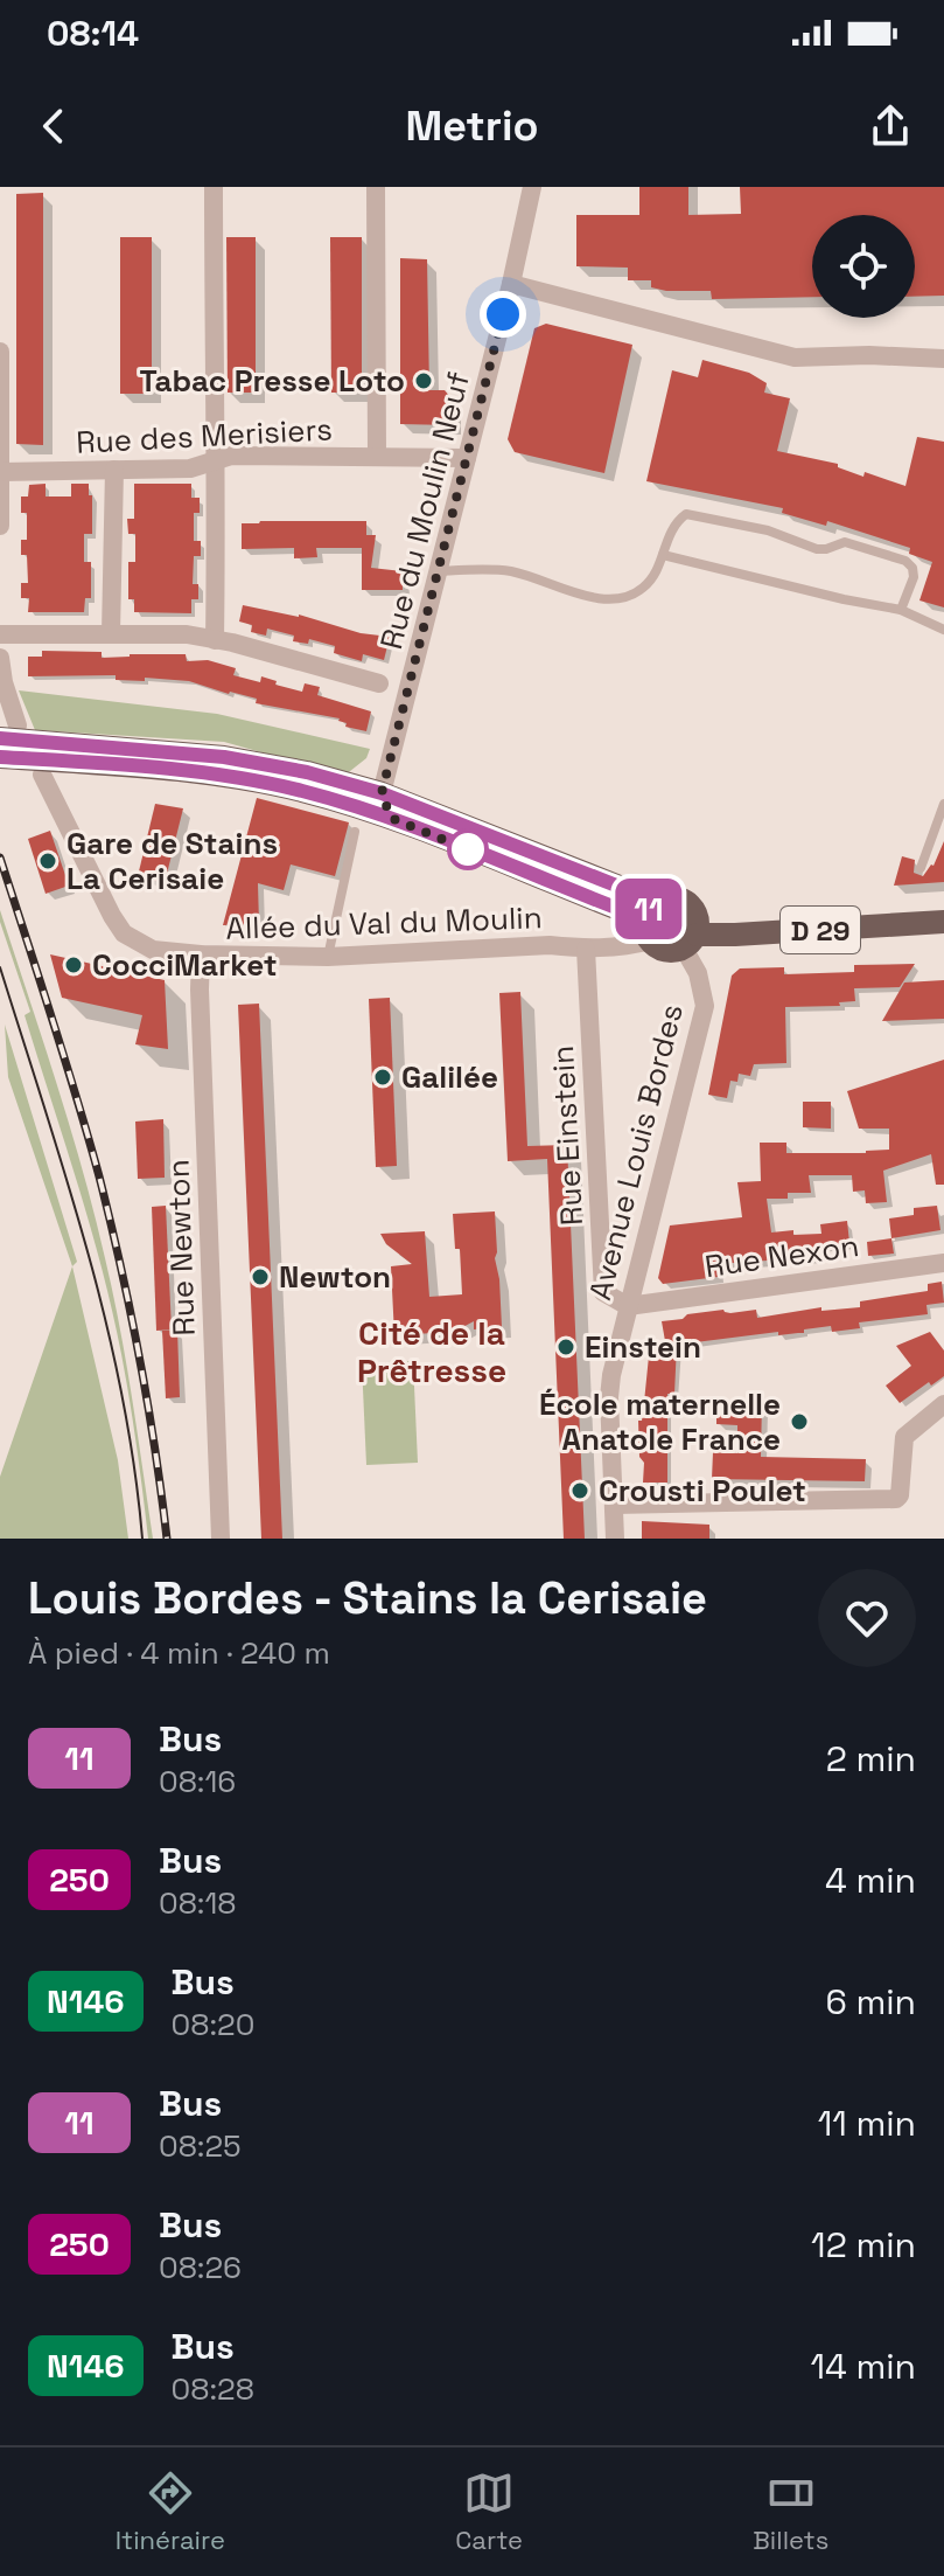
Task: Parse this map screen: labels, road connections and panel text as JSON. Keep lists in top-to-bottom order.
{
  "streets": {
    "main road": ["D 29"],
    "street": [
      "Rue des Merisiers",
      "Rue du Moulin Neuf",
      "Allée du Val du Moulin",
      "Rue Einstein",
      "Avenue Louis Bordes",
      "Rue Newton",
      "Rue Nexon"
    ]
  },
  "crossings": [
    ["Rue des Merisiers", "Rue du Moulin Neuf"],
    ["Allée du Val du Moulin", "D 29"],
    ["Allée du Val du Moulin", "Rue Einstein"],
    ["Allée du Val du Moulin", "Avenue Louis Bordes"],
    ["Allée du Val du Moulin", "Rue Newton"],
    ["D 29", "Avenue Louis Bordes"],
    ["Rue Einstein", "Avenue Louis Bordes"],
    ["Rue Einstein", "Rue Nexon"],
    ["Avenue Louis Bordes", "Rue Nexon"]
  ],
  "districts": ["Cité de la Prêtresse"],
  "places": [
    "Tabac Presse Loto",
    "Gare de Stains La Cerisaie",
    "CocciMarket",
    "Galilée",
    "Newton",
    "Einstein",
    "École maternelle Anatole France",
    "Crousti Poulet"
  ],
  "lines": ["bus line 11"],
  "page": {
    "status": "08:14",
    "header": "Metrio",
    "on_map": "11",
    "heading": ["Louis Bordes - Stains la Cerisaie", "À pied · 4 min · 240 m"],
    "list": [
      {
        "mark": "11",
        "name": "Bus",
        "note": "08:16",
        "value": "2 min"
      },
      {
        "mark": "250",
        "name": "Bus",
        "note": "08:18",
        "value": "4 min"
      },
      {
        "mark": "N146",
        "name": "Bus",
        "note": "08:20",
        "value": "6 min"
      },
      {
        "mark": "11",
        "name": "Bus",
        "note": "08:25",
        "value": "11 min"
      },
      {
        "mark": "250",
        "name": "Bus",
        "note": "08:26",
        "value": "12 min"
      },
      {
        "mark": "N146",
        "name": "Bus",
        "note": "08:28",
        "value": "14 min"
      }
    ],
    "tabs": ["Itinéraire", "Carte", "Billets"]
  }
}
